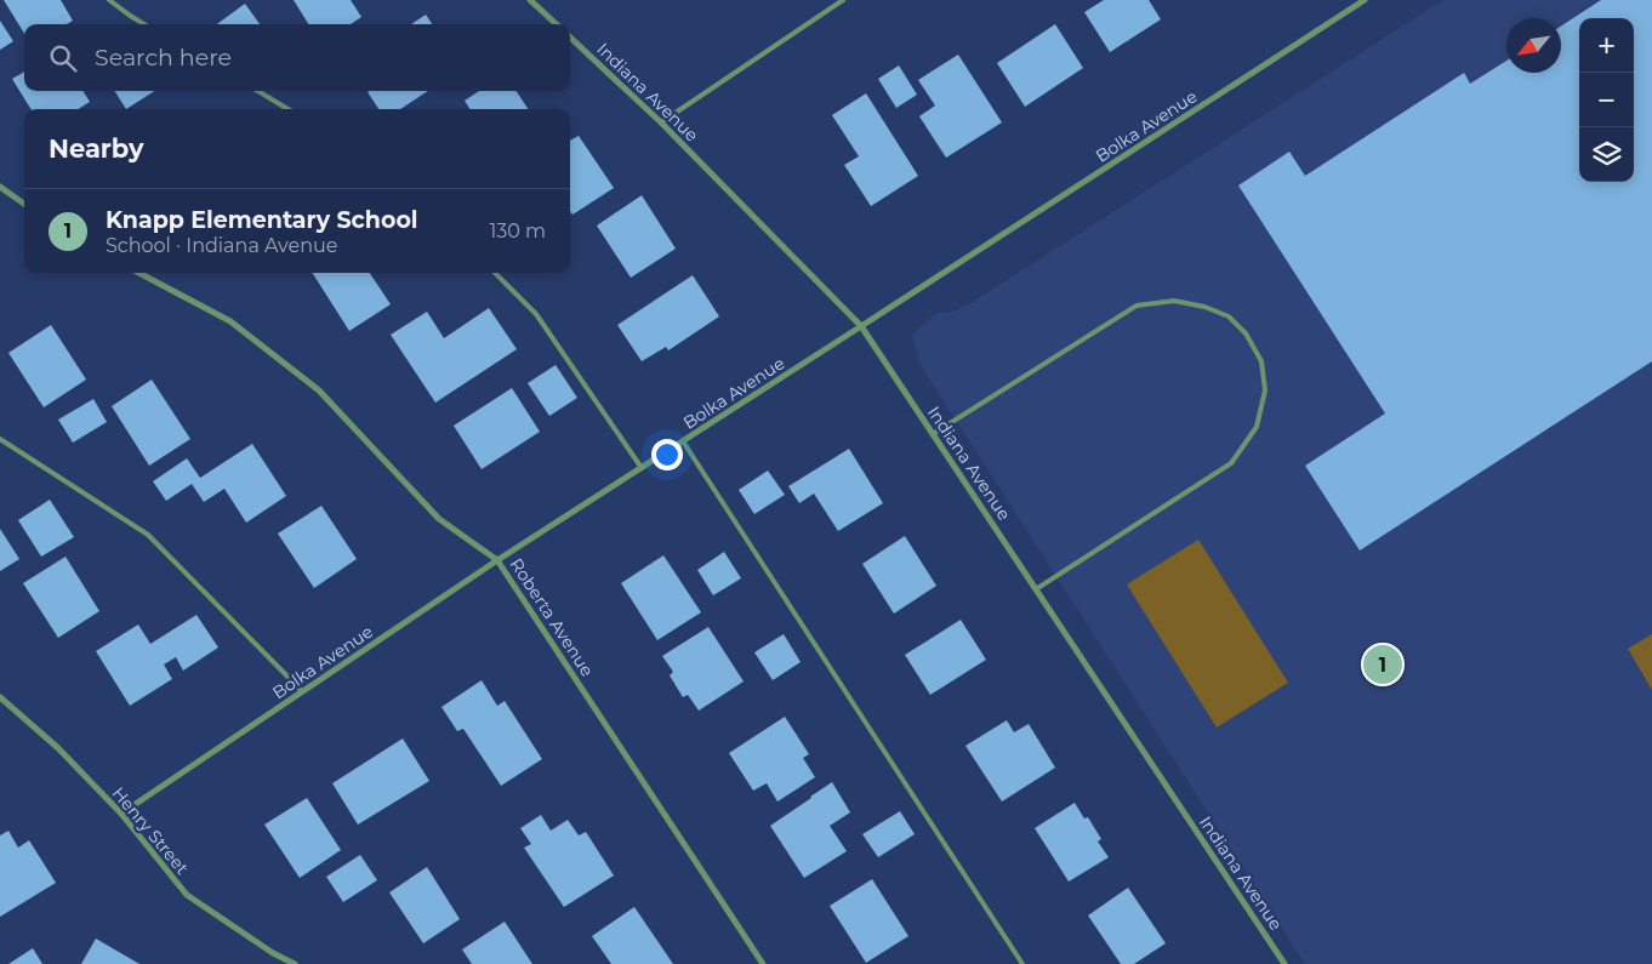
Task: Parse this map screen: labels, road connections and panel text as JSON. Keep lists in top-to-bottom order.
{
  "streets": {
    "street": [
      "Indiana Avenue",
      "Bolka Avenue",
      "Roberta Avenue",
      "Henry Street"
    ]
  },
  "crossings": [
    ["Indiana Avenue", "Bolka Avenue"],
    ["Bolka Avenue", "Roberta Avenue"],
    ["Bolka Avenue", "Henry Street"]
  ],
  "north": "bottom left",
  "page": {
    "map_buttons": ["+", "−"],
    "search": "Search here",
    "heading": "Nearby",
    "list": [
      {
        "mark": "1",
        "name": "Knapp Elementary School",
        "note": "School · Indiana Avenue",
        "value": "130 m"
      }
    ],
    "pins": "1"
  }
}
